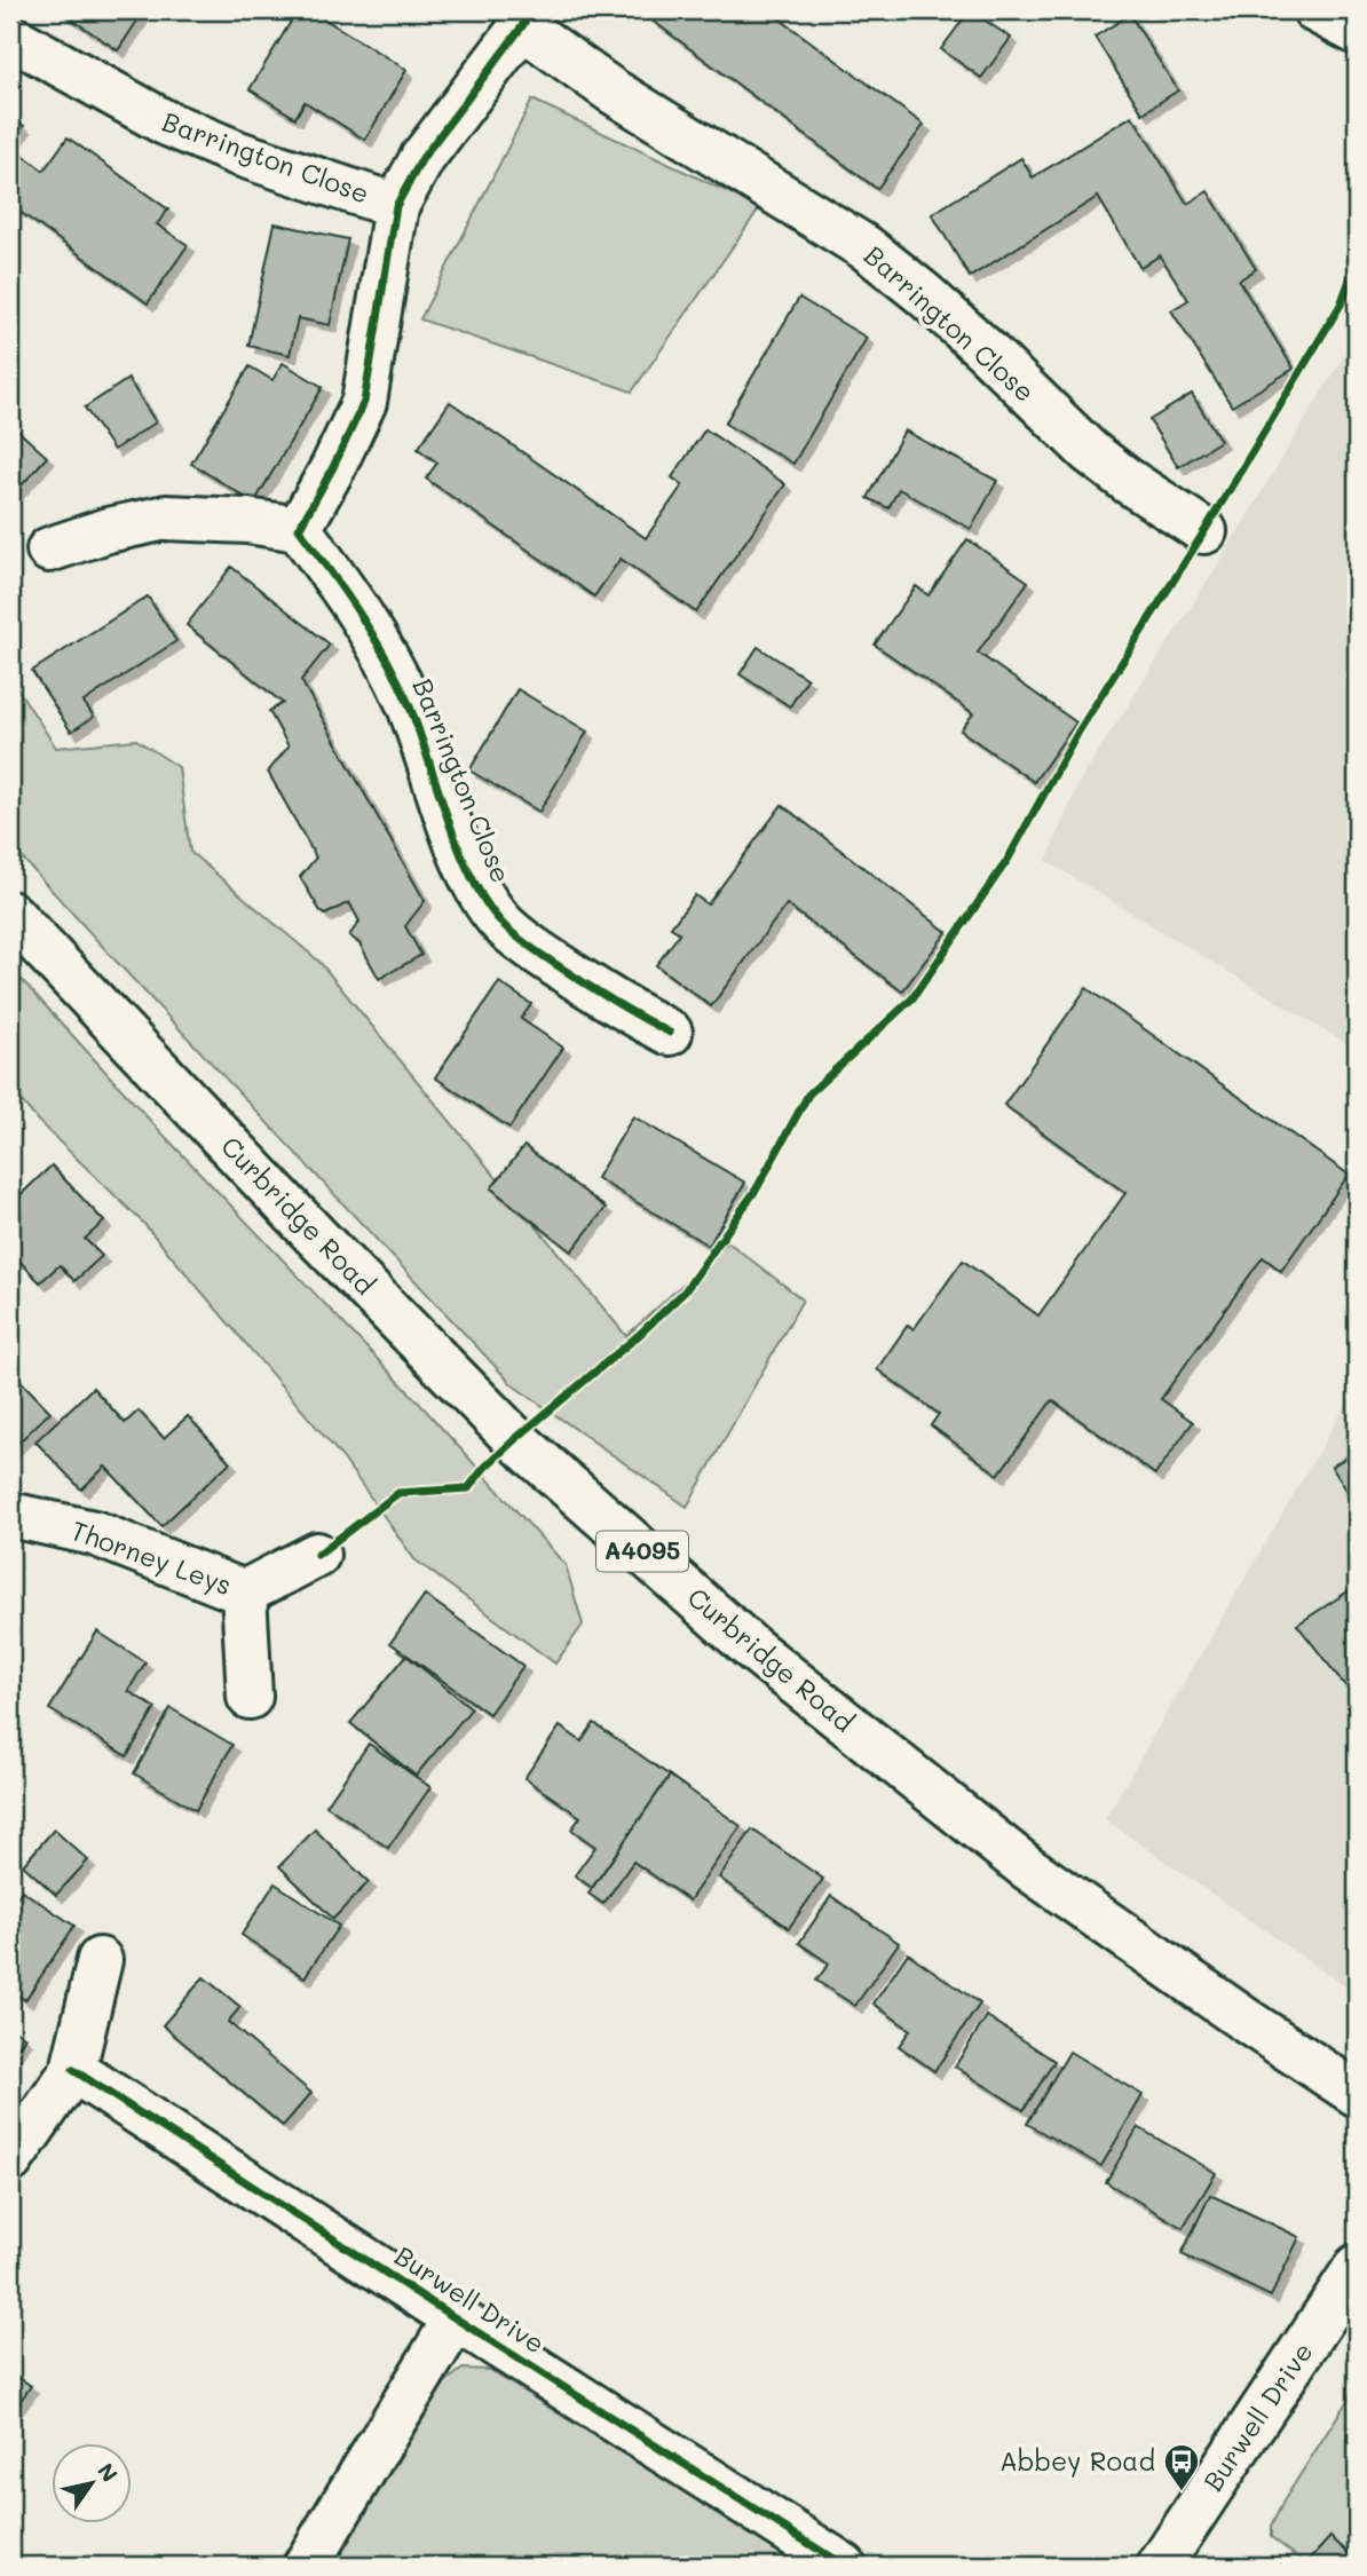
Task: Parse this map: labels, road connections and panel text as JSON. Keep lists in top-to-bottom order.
{
  "streets": {
    "street": [
      "Barrington Close",
      "Curbridge Road",
      "A4095",
      "Thorney Leys",
      "Burwell Drive"
    ]
  },
  "places": {
    "bus stop": ["Abbey Road"]
  },
  "north": "top right"
}
